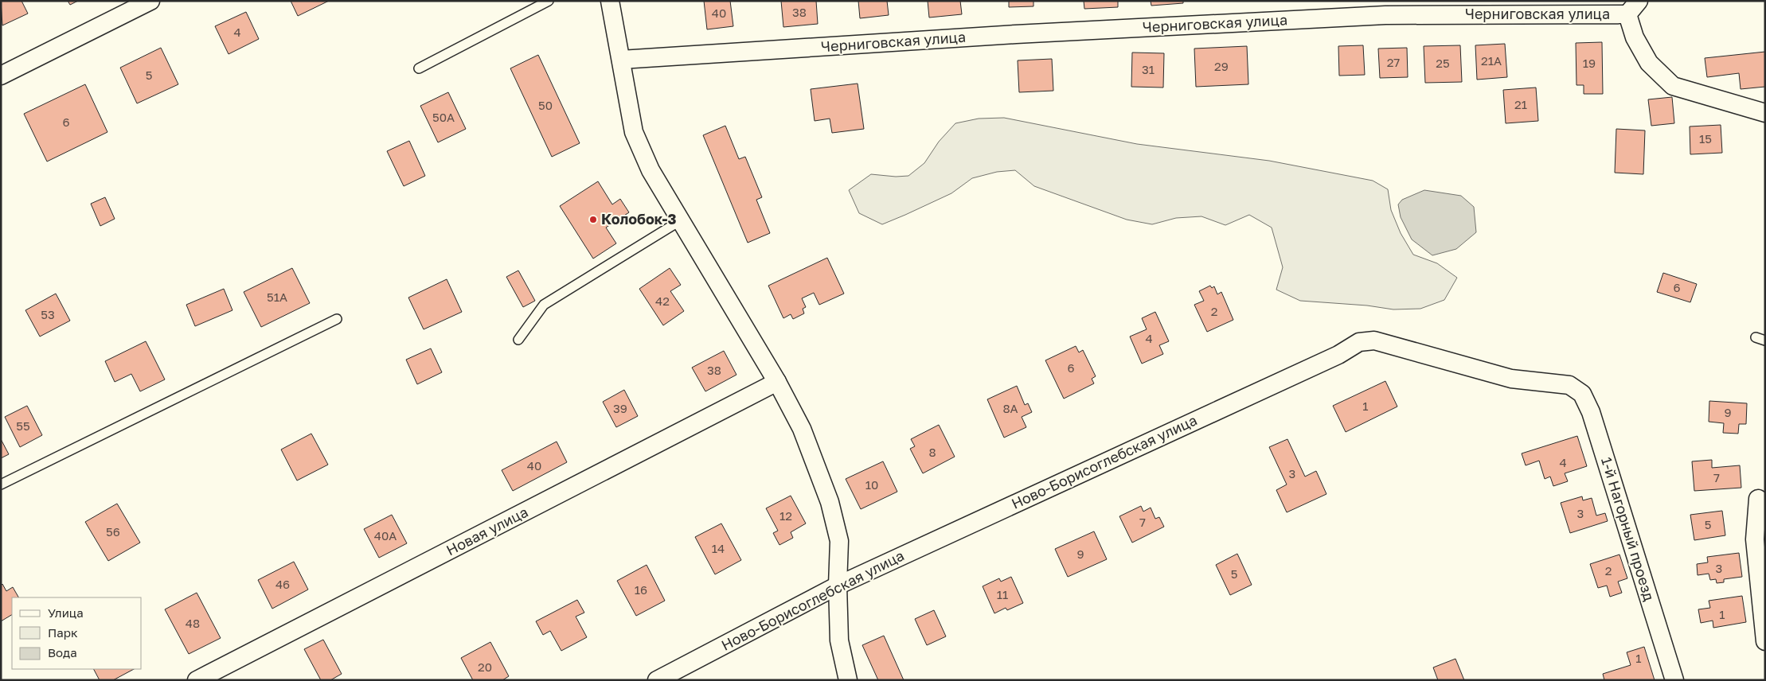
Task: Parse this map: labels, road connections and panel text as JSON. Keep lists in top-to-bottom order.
{
  "streets": {
    "street": [
      "Черниговская улица",
      "Ново-Борисоглебская улица",
      "1-й Нагорный проезд",
      "Новая улица"
    ]
  },
  "crossings": [
    ["Ново-Борисоглебская улица", "1-й Нагорный проезд"]
  ],
  "places": ["Колобок-3"],
  "house_numbers": [
    "38",
    "40",
    "4",
    "21А",
    "27",
    "25",
    "19",
    "29",
    "31",
    "5",
    "21",
    "50",
    "50А",
    "6",
    "15",
    "6",
    "51А",
    "42",
    "2",
    "53",
    "4",
    "6",
    "38",
    "1",
    "39",
    "8А",
    "9",
    "55",
    "8",
    "4",
    "40",
    "3",
    "7",
    "10",
    "3",
    "12",
    "7",
    "5",
    "56",
    "40А",
    "14",
    "9",
    "3",
    "2",
    "5",
    "46",
    "16",
    "11",
    "1",
    "48",
    "1",
    "20"
  ],
  "legend": ["Улица", "Парк", "Вода"]
}
